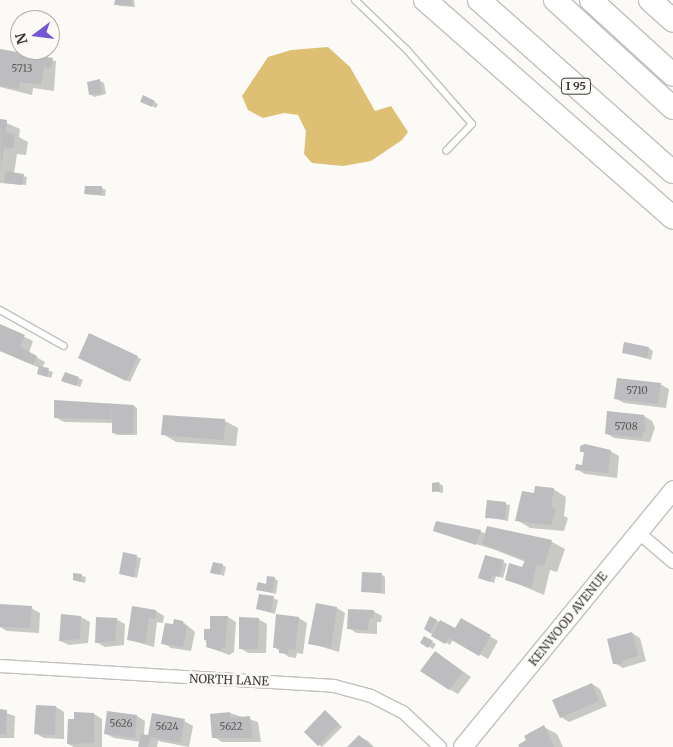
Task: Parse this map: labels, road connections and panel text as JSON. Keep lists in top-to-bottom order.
{
  "streets": {
    "highway": ["I 95"],
    "main road": ["KENWOOD AVENUE"],
    "street": ["NORTH LANE"]
  },
  "house_numbers": [
    "5713",
    "5710",
    "5708",
    "5626",
    "5624",
    "5622"
  ],
  "north": "left"
}
